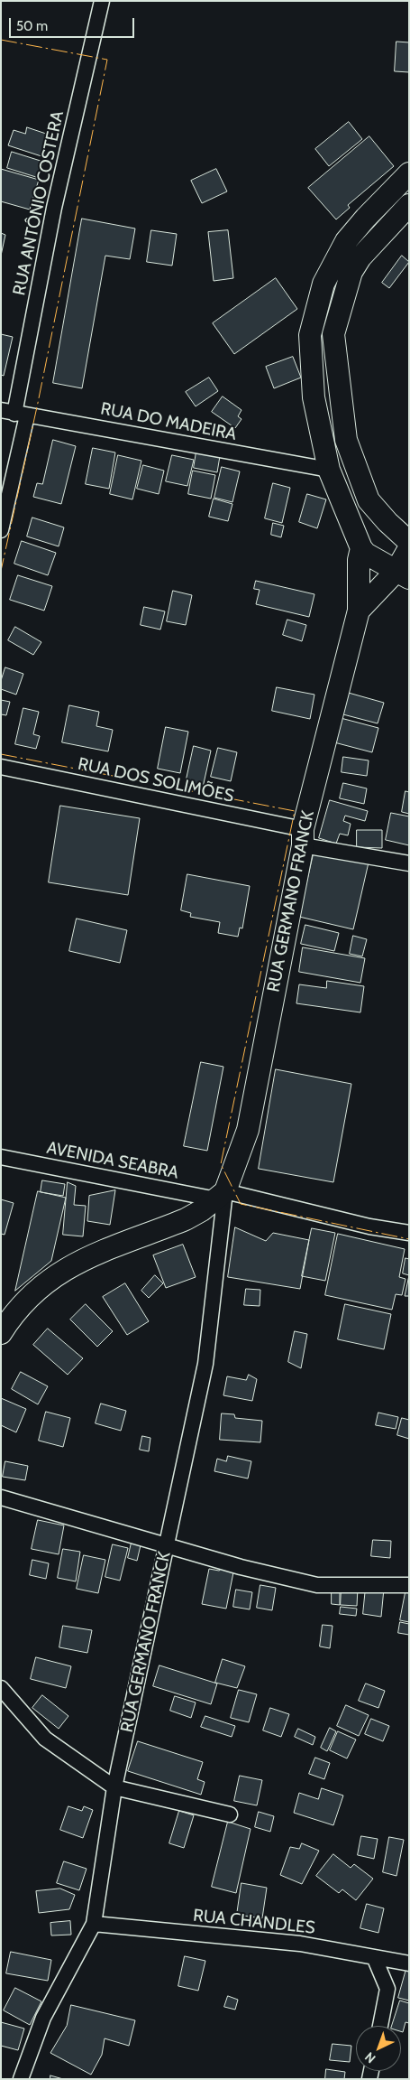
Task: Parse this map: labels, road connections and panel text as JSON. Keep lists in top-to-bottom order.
{
  "streets": {
    "street": [
      "RUA ANTÔNIO COSTERA",
      "RUA DO MADEIRA",
      "RUA DOS SOLIMÕES",
      "RUA GERMANO FRANCK",
      "AVENIDA SEABRA",
      "RUA CHANDLES"
    ]
  },
  "crossings": [
    ["RUA ANTÔNIO COSTERA", "RUA DO MADEIRA"],
    ["RUA DO MADEIRA", "RUA GERMANO FRANCK"],
    ["RUA DOS SOLIMÕES", "RUA GERMANO FRANCK"],
    ["RUA GERMANO FRANCK", "AVENIDA SEABRA"],
    ["RUA GERMANO FRANCK", "RUA CHANDLES"]
  ],
  "scale_bar": "50 m",
  "north": "bottom left"
}
